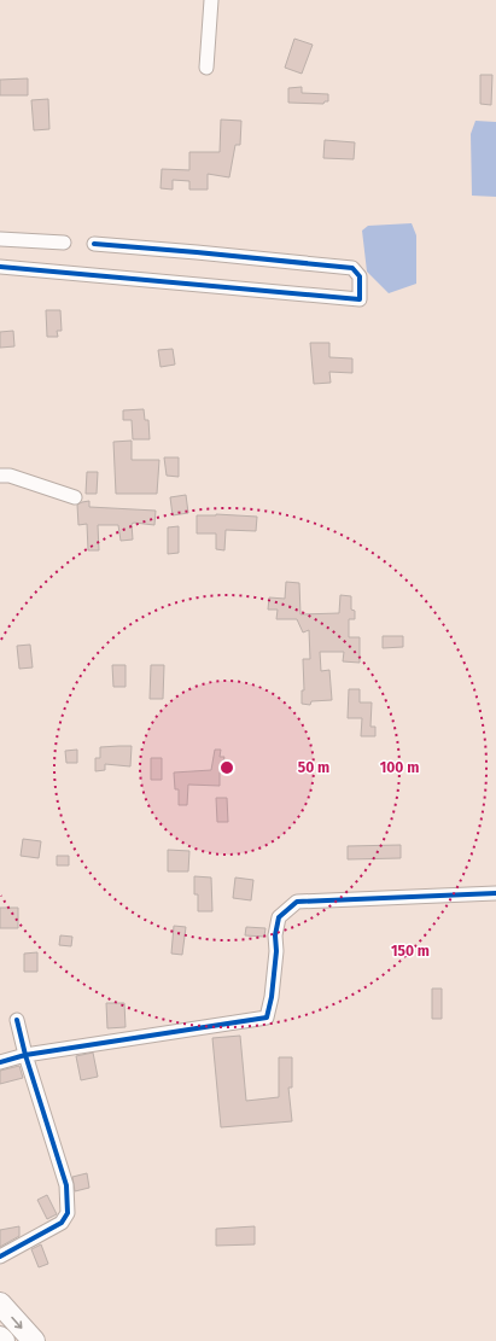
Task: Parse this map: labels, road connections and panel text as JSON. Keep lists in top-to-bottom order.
{
  "rings": ["50 m", "100 m", "150 m"]
}
